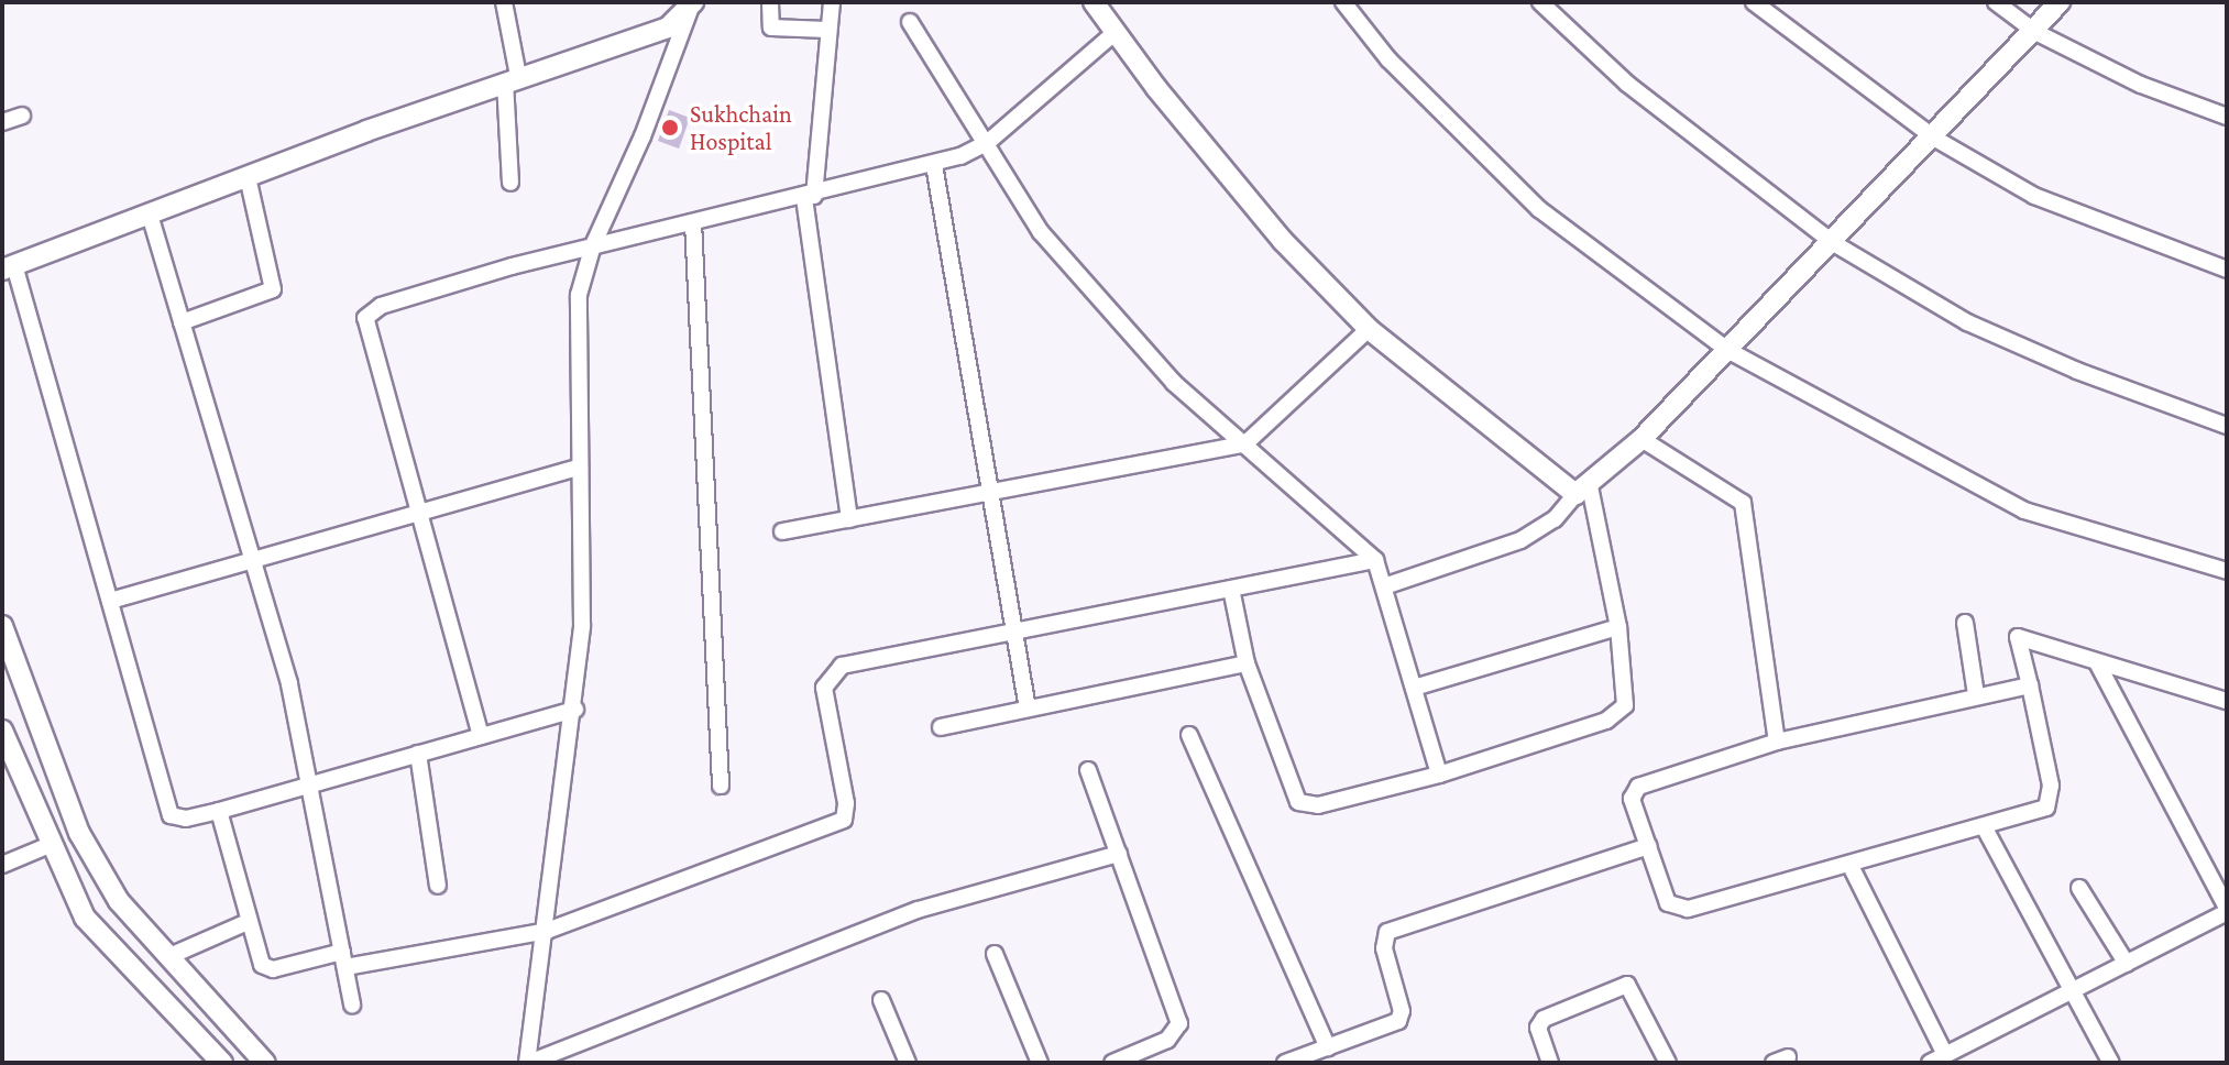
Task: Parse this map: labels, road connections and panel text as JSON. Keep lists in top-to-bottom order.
{
  "places": ["Sukhchain Hospital"]
}
